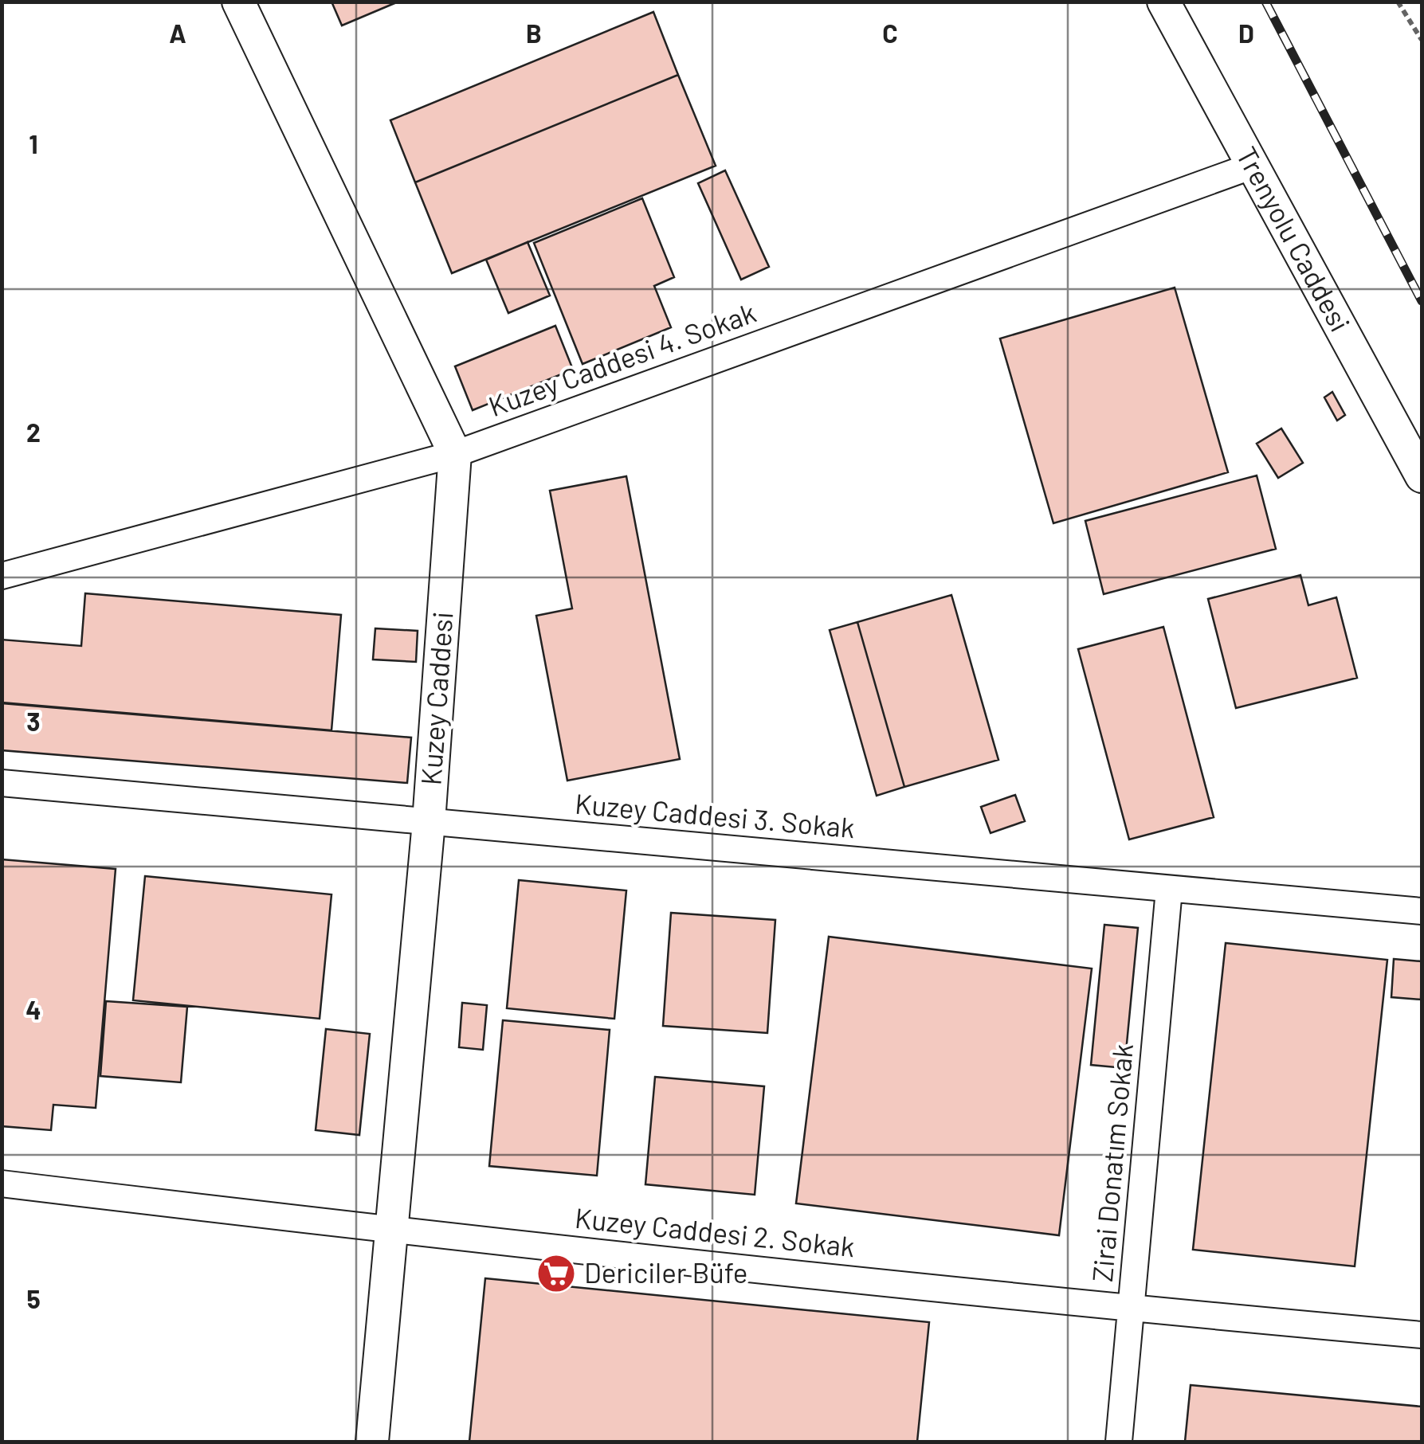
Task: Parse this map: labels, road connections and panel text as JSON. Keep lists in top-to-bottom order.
{
  "streets": {
    "street": [
      "Trenyolu Caddesi",
      "Kuzey Caddesi 4. Sokak",
      "Kuzey Caddesi",
      "Kuzey Caddesi 3. Sokak",
      "Zirai Donatım Sokak",
      "Kuzey Caddesi 2. Sokak"
    ]
  },
  "crossings": [
    ["Trenyolu Caddesi", "Kuzey Caddesi 4. Sokak"],
    ["Kuzey Caddesi 4. Sokak", "Kuzey Caddesi"],
    ["Kuzey Caddesi", "Kuzey Caddesi 3. Sokak"],
    ["Kuzey Caddesi", "Kuzey Caddesi 2. Sokak"],
    ["Kuzey Caddesi 3. Sokak", "Zirai Donatım Sokak"],
    ["Zirai Donatım Sokak", "Kuzey Caddesi 2. Sokak"]
  ],
  "places": {
    "supermarket": ["Dericiler Büfe"]
  },
  "grid": {
    "columns": [
      "A",
      "B",
      "C",
      "D"
    ],
    "rows": [
      "1",
      "2",
      "3",
      "4",
      "5"
    ]
  }
}
